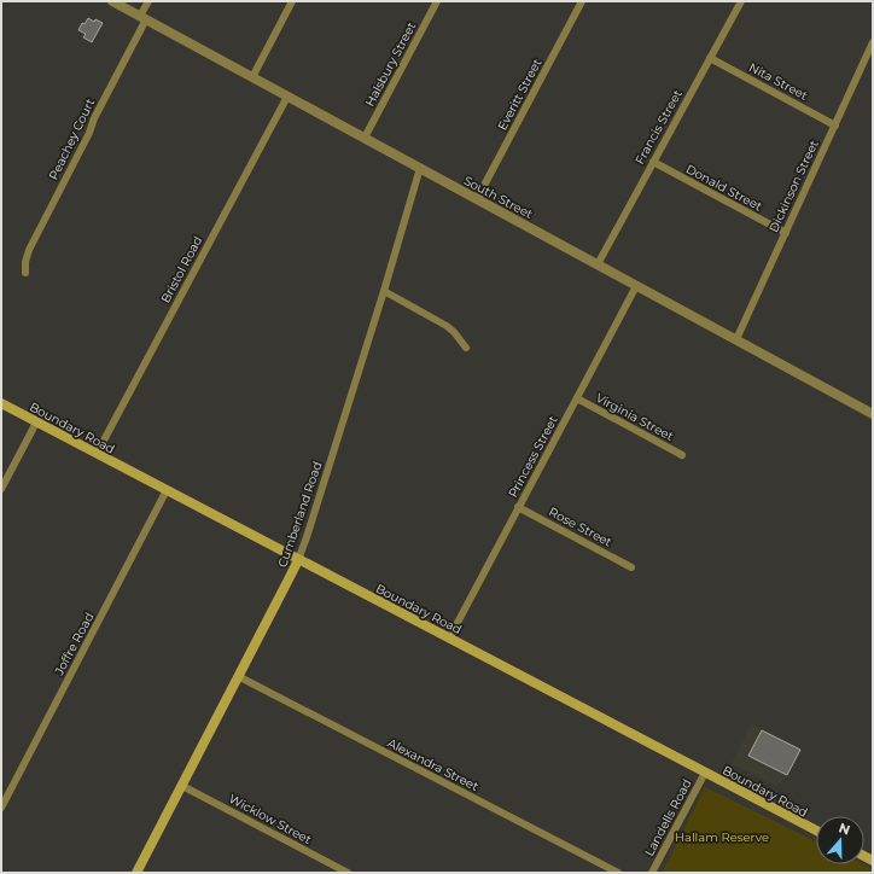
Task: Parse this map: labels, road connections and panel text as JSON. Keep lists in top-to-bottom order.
{
  "streets": {
    "main road": ["Boundary Road", "Cumberland Road"],
    "street": [
      "Halsbury Street",
      "Nita Street",
      "Everitt Street",
      "Francis Street",
      "Peachey Court",
      "Dickinson Street",
      "Donald Street",
      "South Street",
      "Bristol Road",
      "Virginia Street",
      "Princess Street",
      "Rose Street",
      "Joffre Road",
      "Alexandra Street",
      "Landells Road",
      "Wicklow Street"
    ]
  },
  "crossings": [
    ["Halsbury Street", "South Street"],
    ["Nita Street", "Francis Street"],
    ["Nita Street", "Dickinson Street"],
    ["Everitt Street", "South Street"],
    ["Francis Street", "Donald Street"],
    ["Francis Street", "South Street"],
    ["Peachey Court", "South Street"],
    ["Dickinson Street", "Donald Street"],
    ["Dickinson Street", "South Street"],
    ["South Street", "Bristol Road"],
    ["South Street", "Princess Street"],
    ["South Street", "Cumberland Road"],
    ["Bristol Road", "Boundary Road"],
    ["Virginia Street", "Princess Street"],
    ["Boundary Road", "Princess Street"],
    ["Boundary Road", "Cumberland Road"],
    ["Boundary Road", "Joffre Road"],
    ["Boundary Road", "Landells Road"],
    ["Princess Street", "Rose Street"],
    ["Cumberland Road", "Alexandra Street"],
    ["Cumberland Road", "Wicklow Street"]
  ],
  "parks": ["Hallam Reserve"],
  "north": "top"
}
